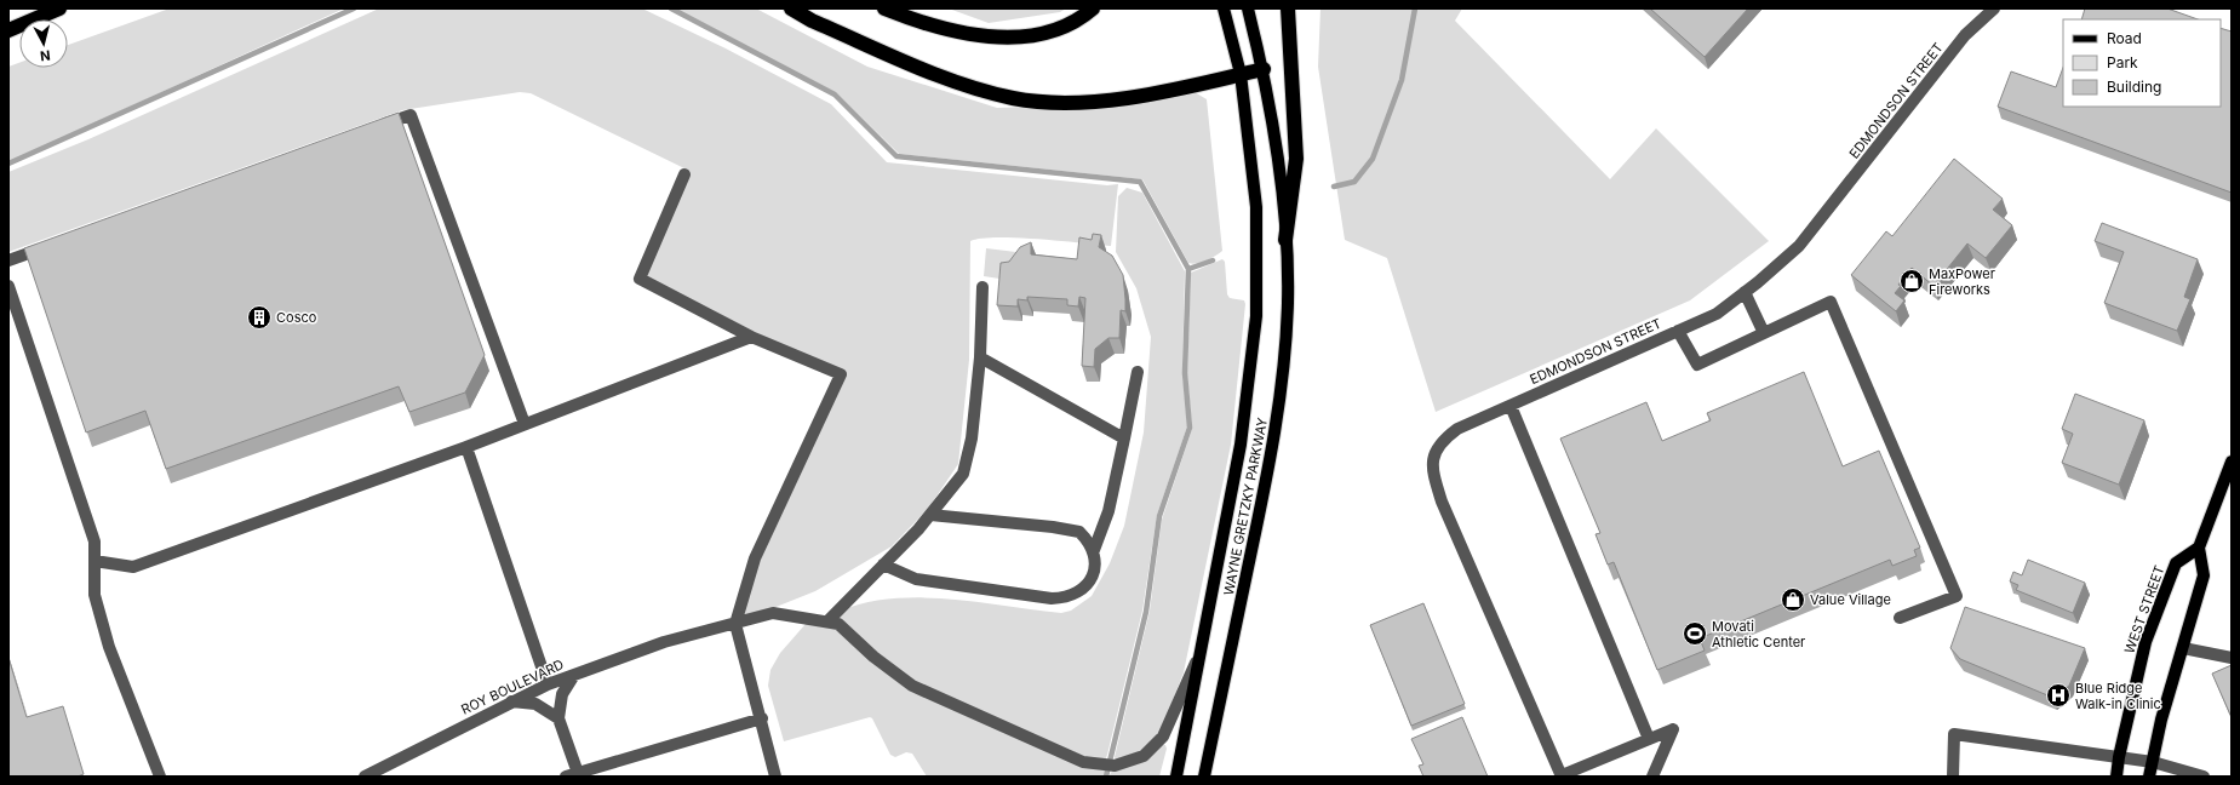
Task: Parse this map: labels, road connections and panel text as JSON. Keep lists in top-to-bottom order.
{
  "streets": {
    "main road": ["WAYNE GRETZKY PARKWAY", "WEST STREET"],
    "street": ["EDMONDSON STREET", "ROY BOULEVARD"]
  },
  "places": {
    "shop": ["MaxPower Fireworks", "Value Village"],
    "building": ["Cosco"],
    "sports": ["Movati Athletic Center"],
    "hospital": ["Blue Ridge Walk-in Clinic"]
  },
  "legend": ["Road", "Park", "Building"],
  "north": "bottom"
}
